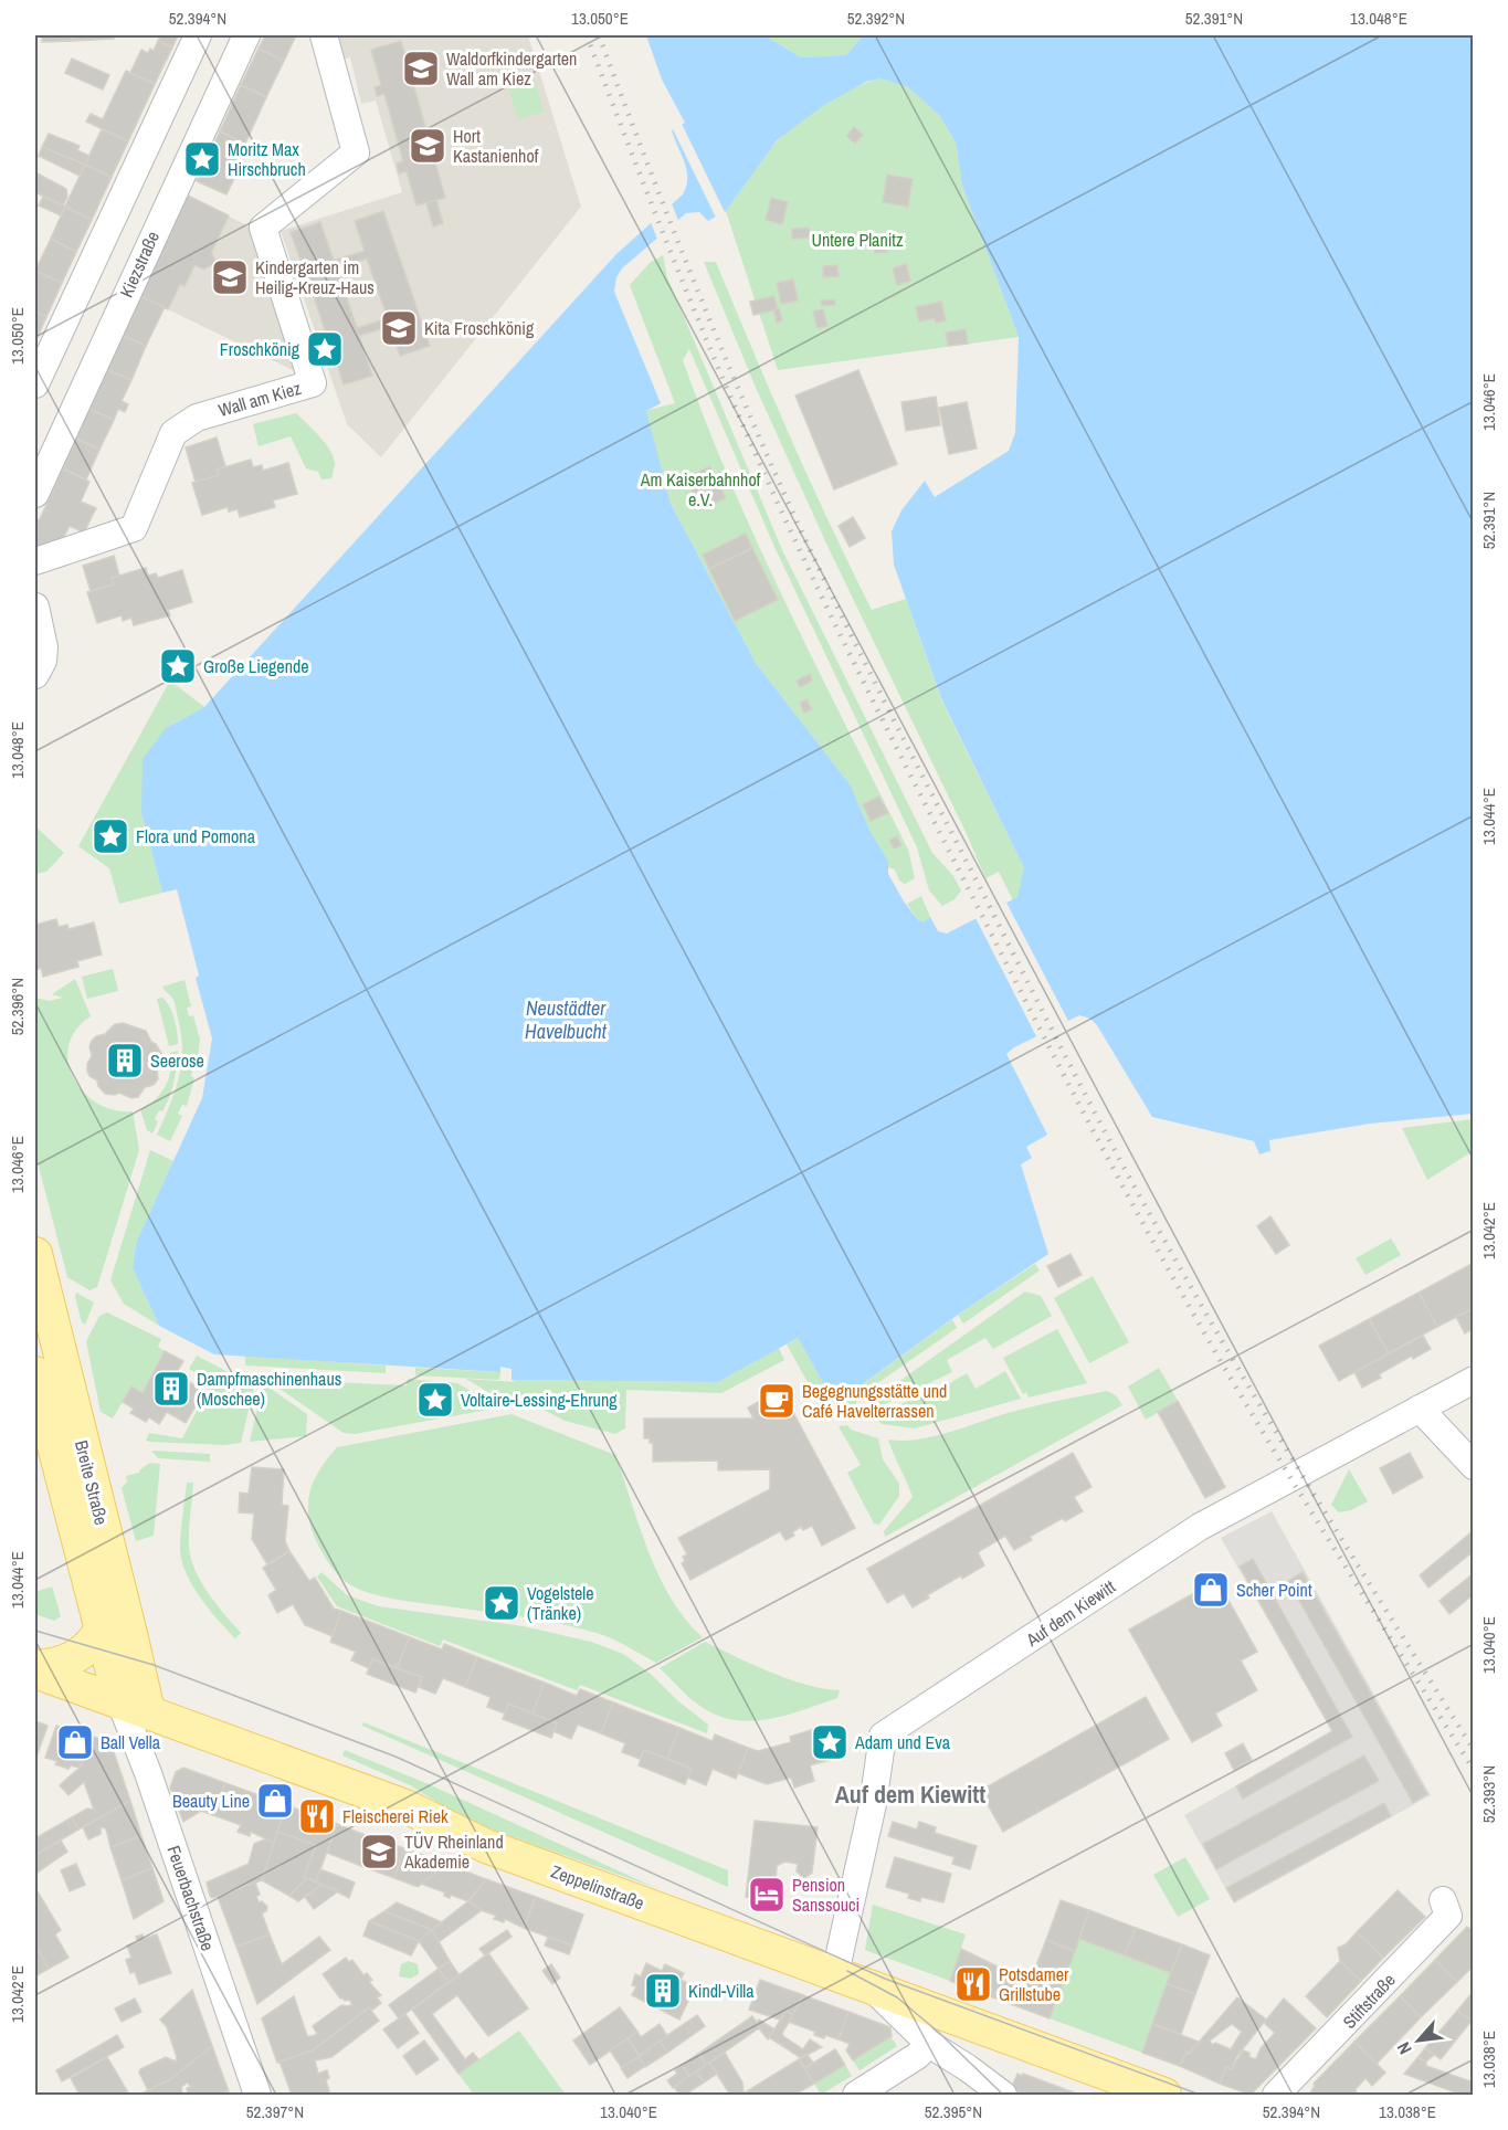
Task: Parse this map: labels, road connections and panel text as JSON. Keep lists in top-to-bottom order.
{
  "streets": {
    "main road": ["Breite Straße", "Zeppelinstraße"],
    "street": [
      "Kiezstraße",
      "Wall am Kiez",
      "Auf dem Kiewitt",
      "Feuerbachstraße",
      "Stiftstraße"
    ]
  },
  "crossings": [
    ["Breite Straße", "Zeppelinstraße"],
    ["Breite Straße", "Feuerbachstraße"],
    ["Auf dem Kiewitt", "Zeppelinstraße"],
    ["Zeppelinstraße", "Feuerbachstraße"]
  ],
  "districts": ["Auf dem Kiewitt"],
  "water": ["Neustädter Havelbucht"],
  "parks": ["Untere Planitz", "Am Kaiserbahnhof e.V."],
  "places": {
    "school or university": [
      "Waldorfkindergarten Wall am Kiez",
      "Hort Kastanienhof",
      "Kindergarten im Heilig-Kreuz-Haus",
      "Kita Froschkönig",
      "TÜV Rheinland Akademie"
    ],
    "place": [
      "Moritz Max Hirschbruch",
      "Froschkönig",
      "Große Liegende",
      "Flora und Pomona",
      "Voltaire-Lessing-Ehrung",
      "Vogelstele (Tränke)",
      "Adam und Eva"
    ],
    "building": ["Seerose", "Dampfmaschinenhaus (Moschee)", "Kindl-Villa"],
    "cafe": ["Begegnungsstätte und Café Havelterrassen"],
    "shop": ["Scher Point", "Ball Vella", "Beauty Line"],
    "restaurant": ["Fleischerei Riek", "Potsdamer Grillstube"],
    "hotel": ["Pension Sanssouci"]
  },
  "north": "bottom left",
  "coordinates": [
    "52.394°N",
    "13.050°E",
    "52.392°N",
    "52.391°N",
    "13.048°E",
    "13.046°E",
    "13.044°E",
    "52.396°N",
    "13.042°E",
    "13.040°E",
    "52.393°N",
    "13.038°E",
    "52.397°N",
    "52.395°N"
  ]
}
